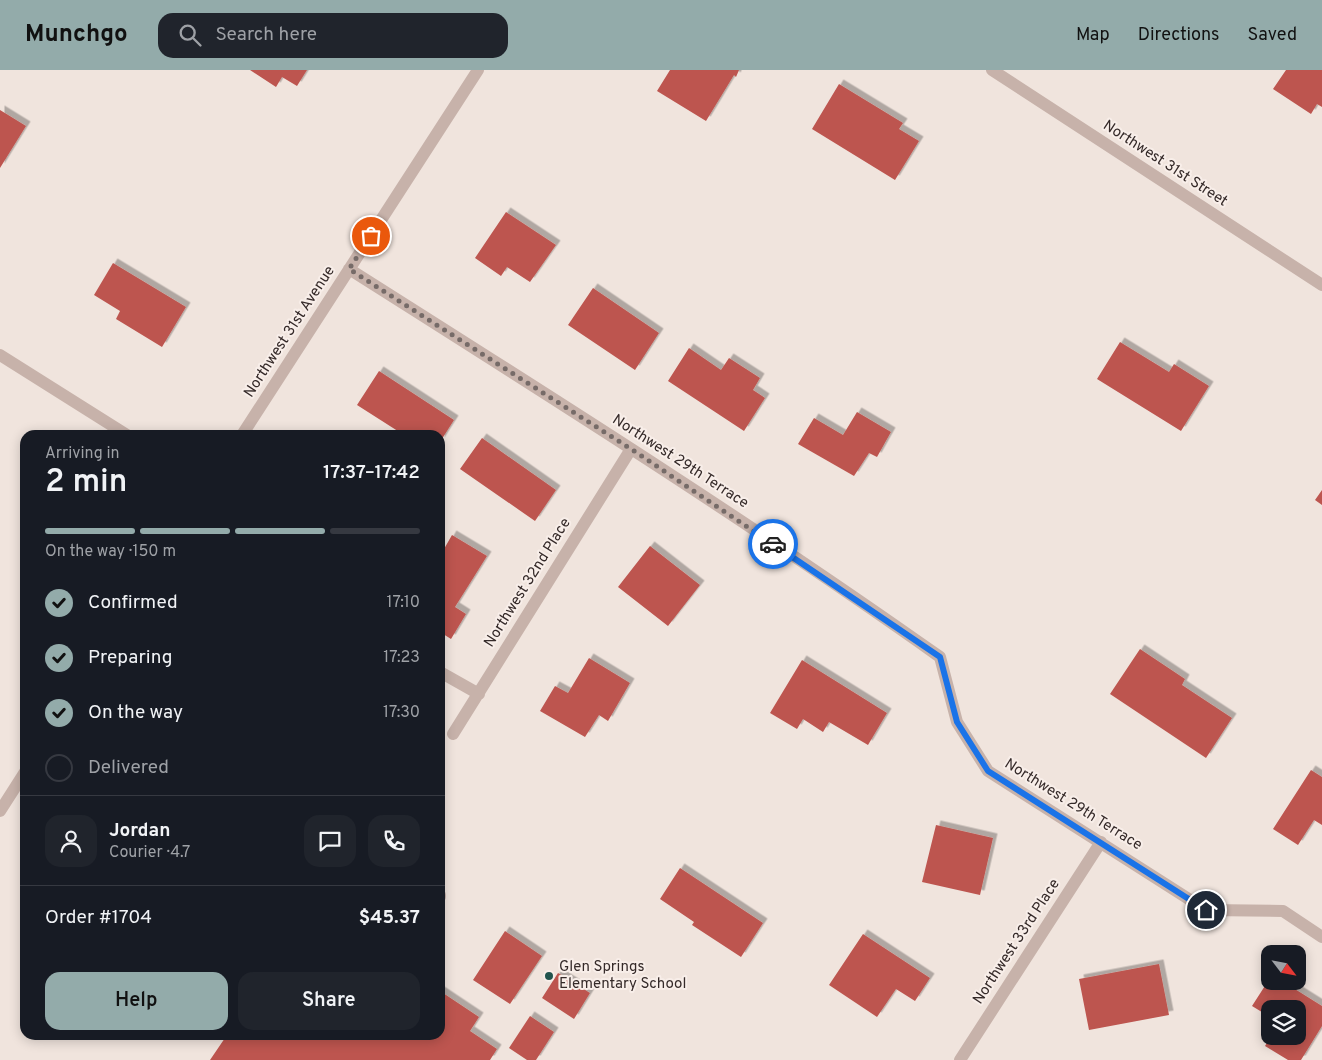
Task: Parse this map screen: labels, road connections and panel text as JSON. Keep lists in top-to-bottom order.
{
  "streets": {
    "street": [
      "Northwest 31st Street",
      "Northwest 31st Avenue",
      "Northwest 29th Terrace",
      "Northwest 32nd Place",
      "Northwest 33rd Place"
    ]
  },
  "crossings": [
    ["Northwest 31st Avenue", "Northwest 29th Terrace"],
    ["Northwest 29th Terrace", "Northwest 32nd Place"],
    ["Northwest 29th Terrace", "Northwest 33rd Place"]
  ],
  "places": ["Glen Springs Elementary School"],
  "north": "bottom right",
  "page": {
    "header": "Munchgo",
    "search": "Search here",
    "nav": ["Map", "Directions", "Saved"],
    "heading": ["2 min", "Arriving in", "17:37–17:42"],
    "panel": [
      "Jordan",
      "Courier · 4.7",
      "Order #1704",
      "$45.37"
    ],
    "bar": "On the way · 150 m",
    "list": [
      ["Confirmed", "17:10"],
      ["Preparing", "17:23"],
      ["On the way", "17:30"],
      "Delivered"
    ],
    "buttons": ["Help", "Share"]
  }
}
